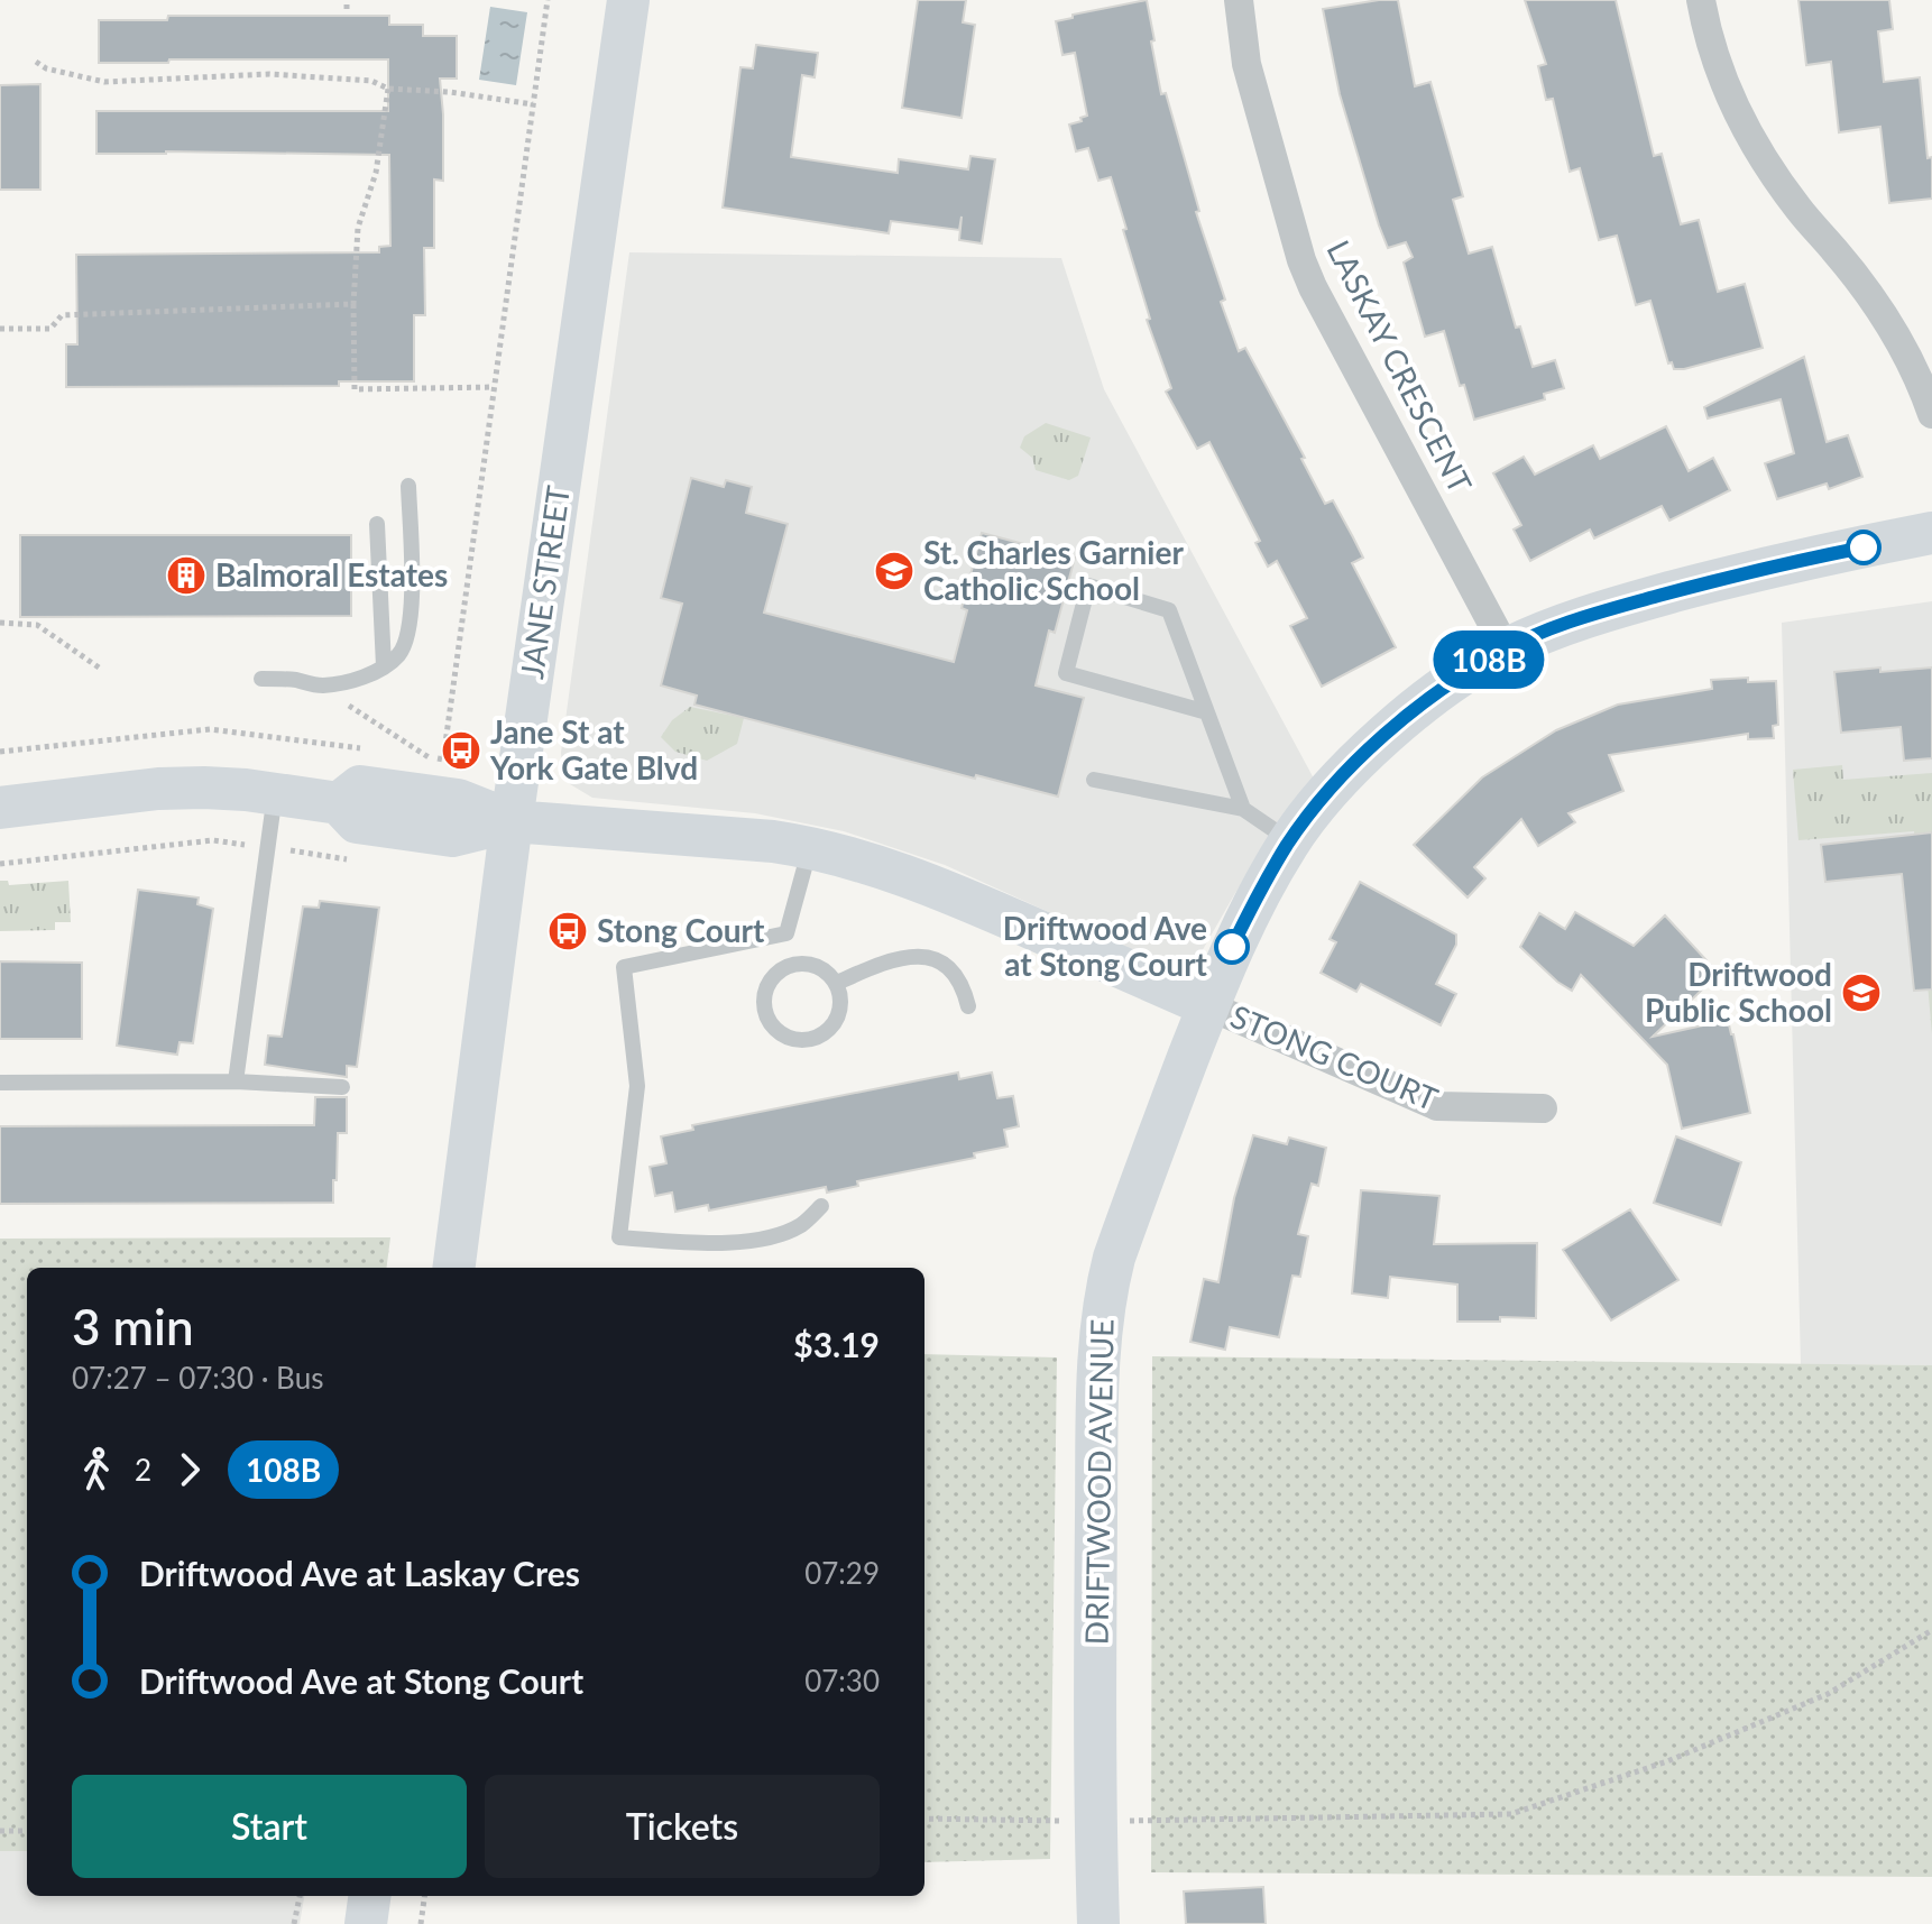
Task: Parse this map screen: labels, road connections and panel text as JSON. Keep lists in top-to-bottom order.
{
  "streets": {
    "street": [
      "LASKAY CRESCENT",
      "JANE STREET",
      "STONG COURT",
      "DRIFTWOOD AVENUE"
    ]
  },
  "crossings": [
    ["LASKAY CRESCENT", "DRIFTWOOD AVENUE"],
    ["JANE STREET", "STONG COURT"],
    ["STONG COURT", "DRIFTWOOD AVENUE"]
  ],
  "places": {
    "school or university": ["St. Charles Garnier Catholic School", "Driftwood Public School"],
    "building": ["Balmoral Estates"],
    "bus stop": ["Jane St at York Gate Blvd", "Stong Court"],
    "other": ["Driftwood Ave at Stong Court"]
  },
  "lines": ["bus line 108B"],
  "page": {
    "on_map": "108B",
    "heading": ["3 min", "07:27 – 07:30 · Bus", "$3.19"],
    "legs": ["2", "108B"],
    "list": [
      {
        "name": "Driftwood Ave at Laskay Cres",
        "value": "07:29"
      },
      {
        "name": "Driftwood Ave at Stong Court",
        "value": "07:30"
      }
    ],
    "buttons": ["Start", "Tickets"]
  }
}
